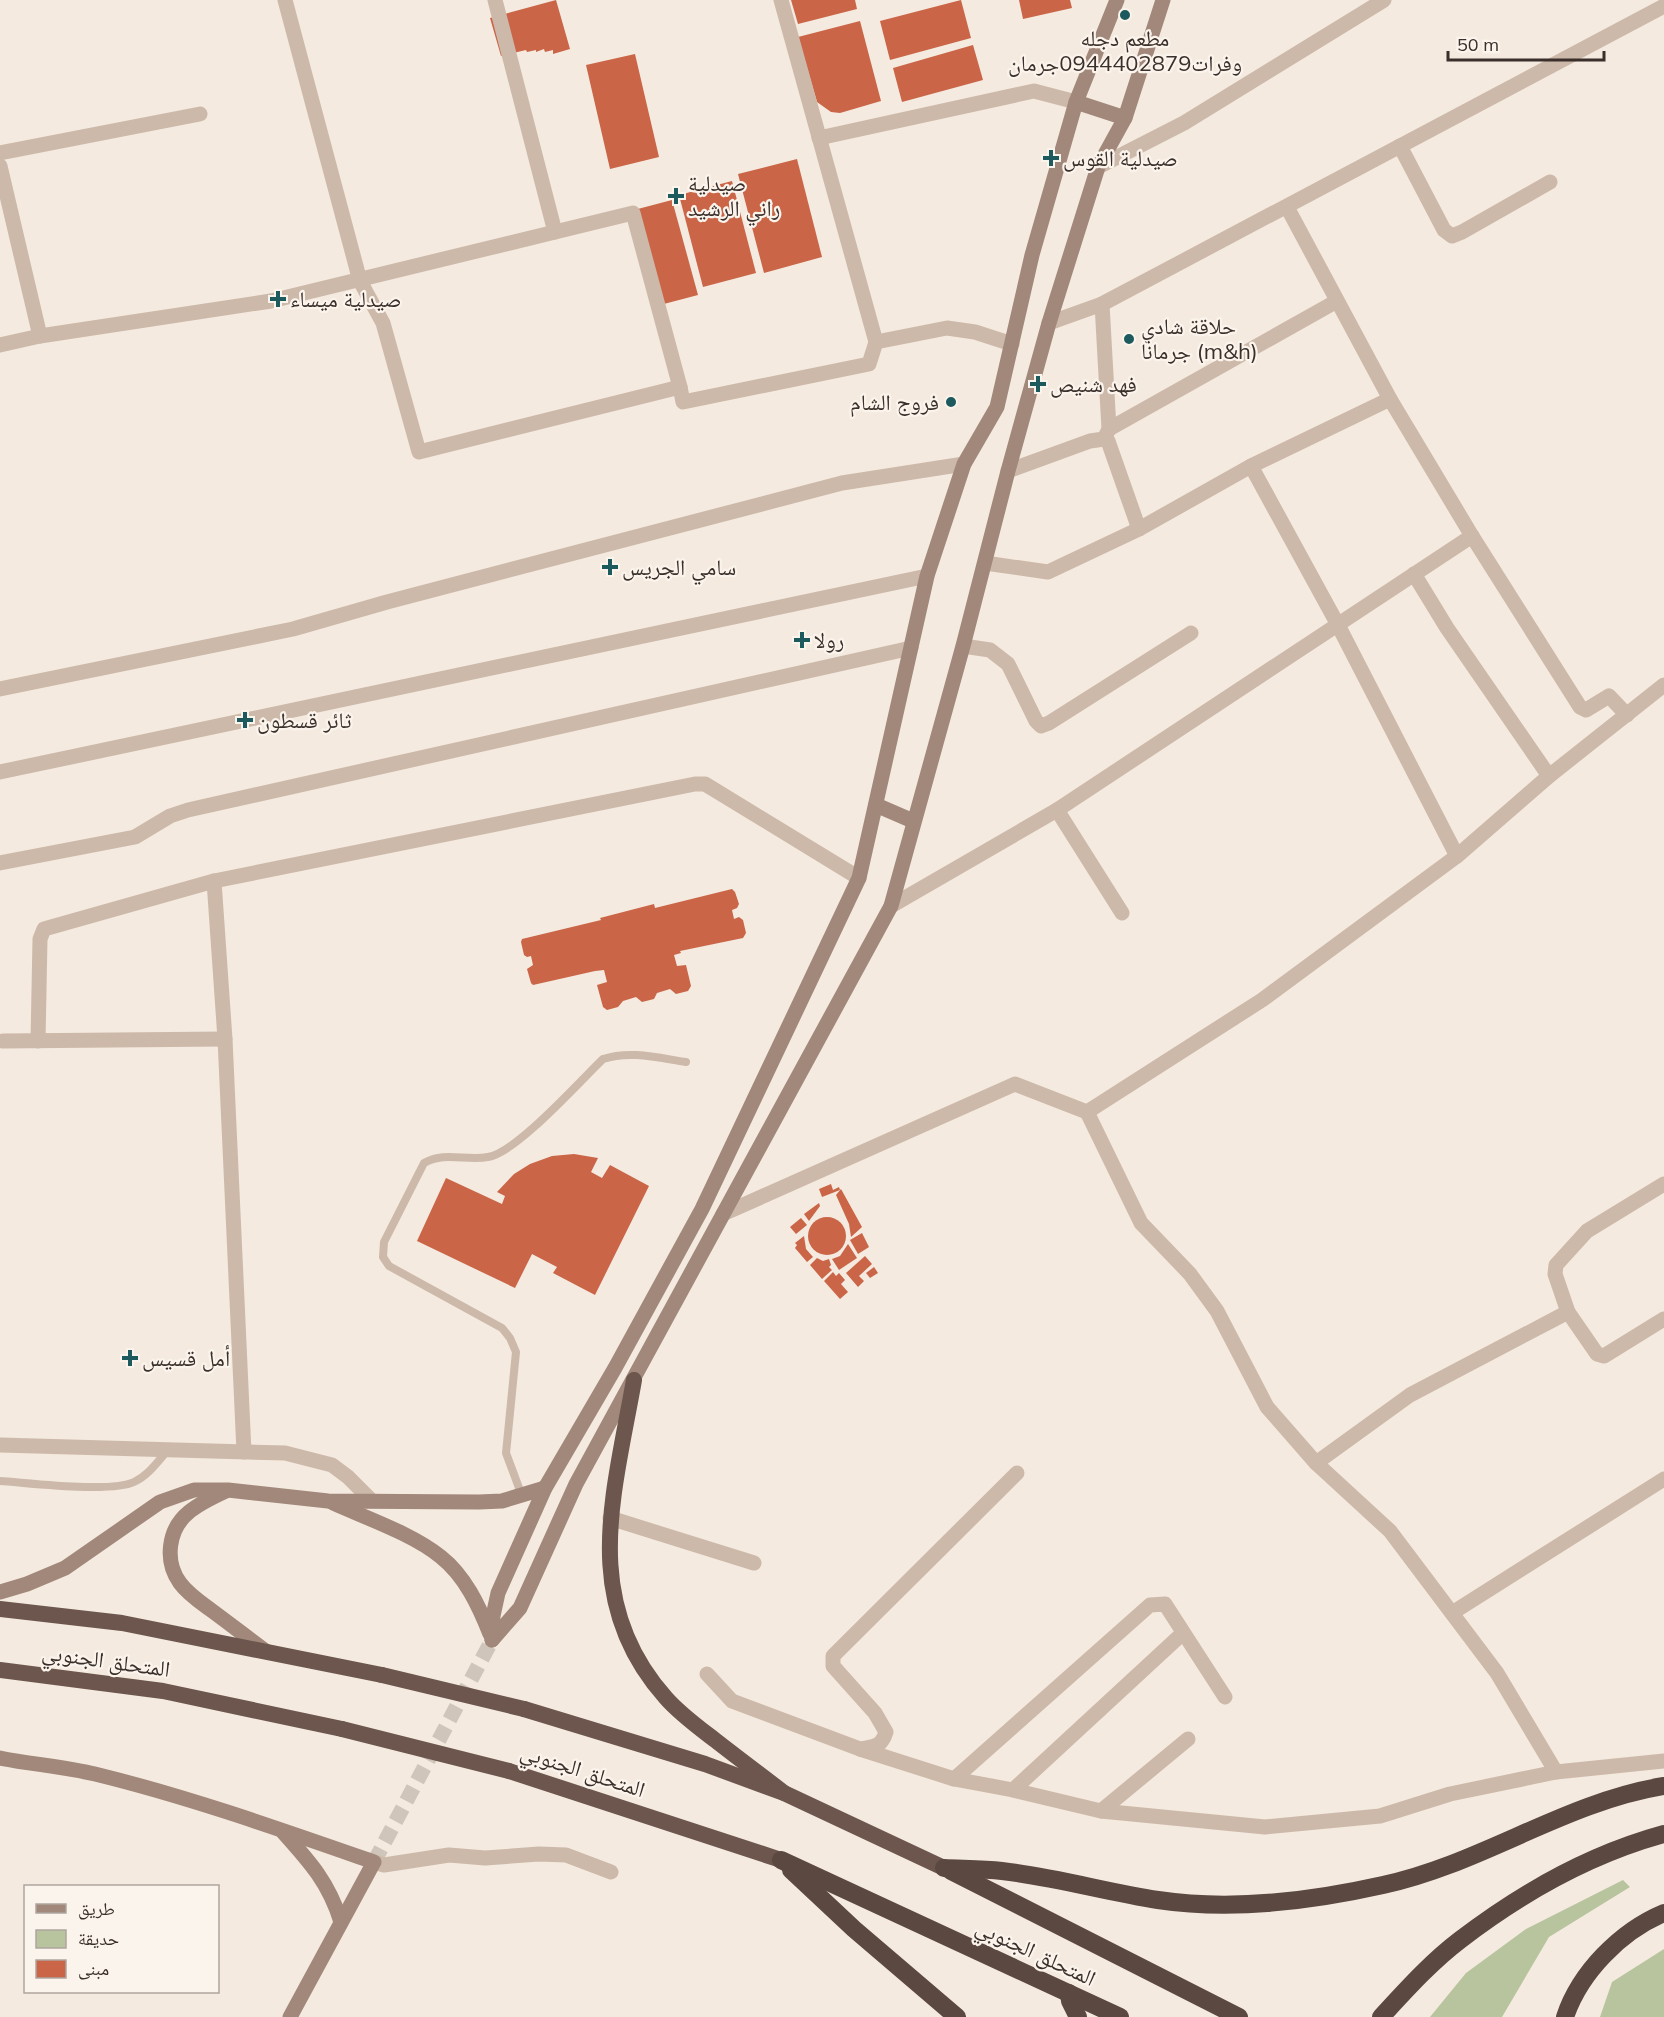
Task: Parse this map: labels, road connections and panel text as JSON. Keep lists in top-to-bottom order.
{
  "streets": {
    "highway": ["المتحلق الجنوبي"]
  },
  "places": {
    "other": ["مطعم دجله وفرات0944402879جرمان", "حلاقة شادي جرمانا (m&h)", "فروج الشام"],
    "health": [
      "صيدلية القوس",
      "صيدلية راني الرشيد",
      "صيدلية ميساء",
      "فهد شنيص",
      "سامي الجريس",
      "رولا",
      "ثائر قسطون",
      "أمل قسيس"
    ]
  },
  "legend": ["طريق", "حديقة", "مبنى"],
  "scale_bar": "50 m"
}
